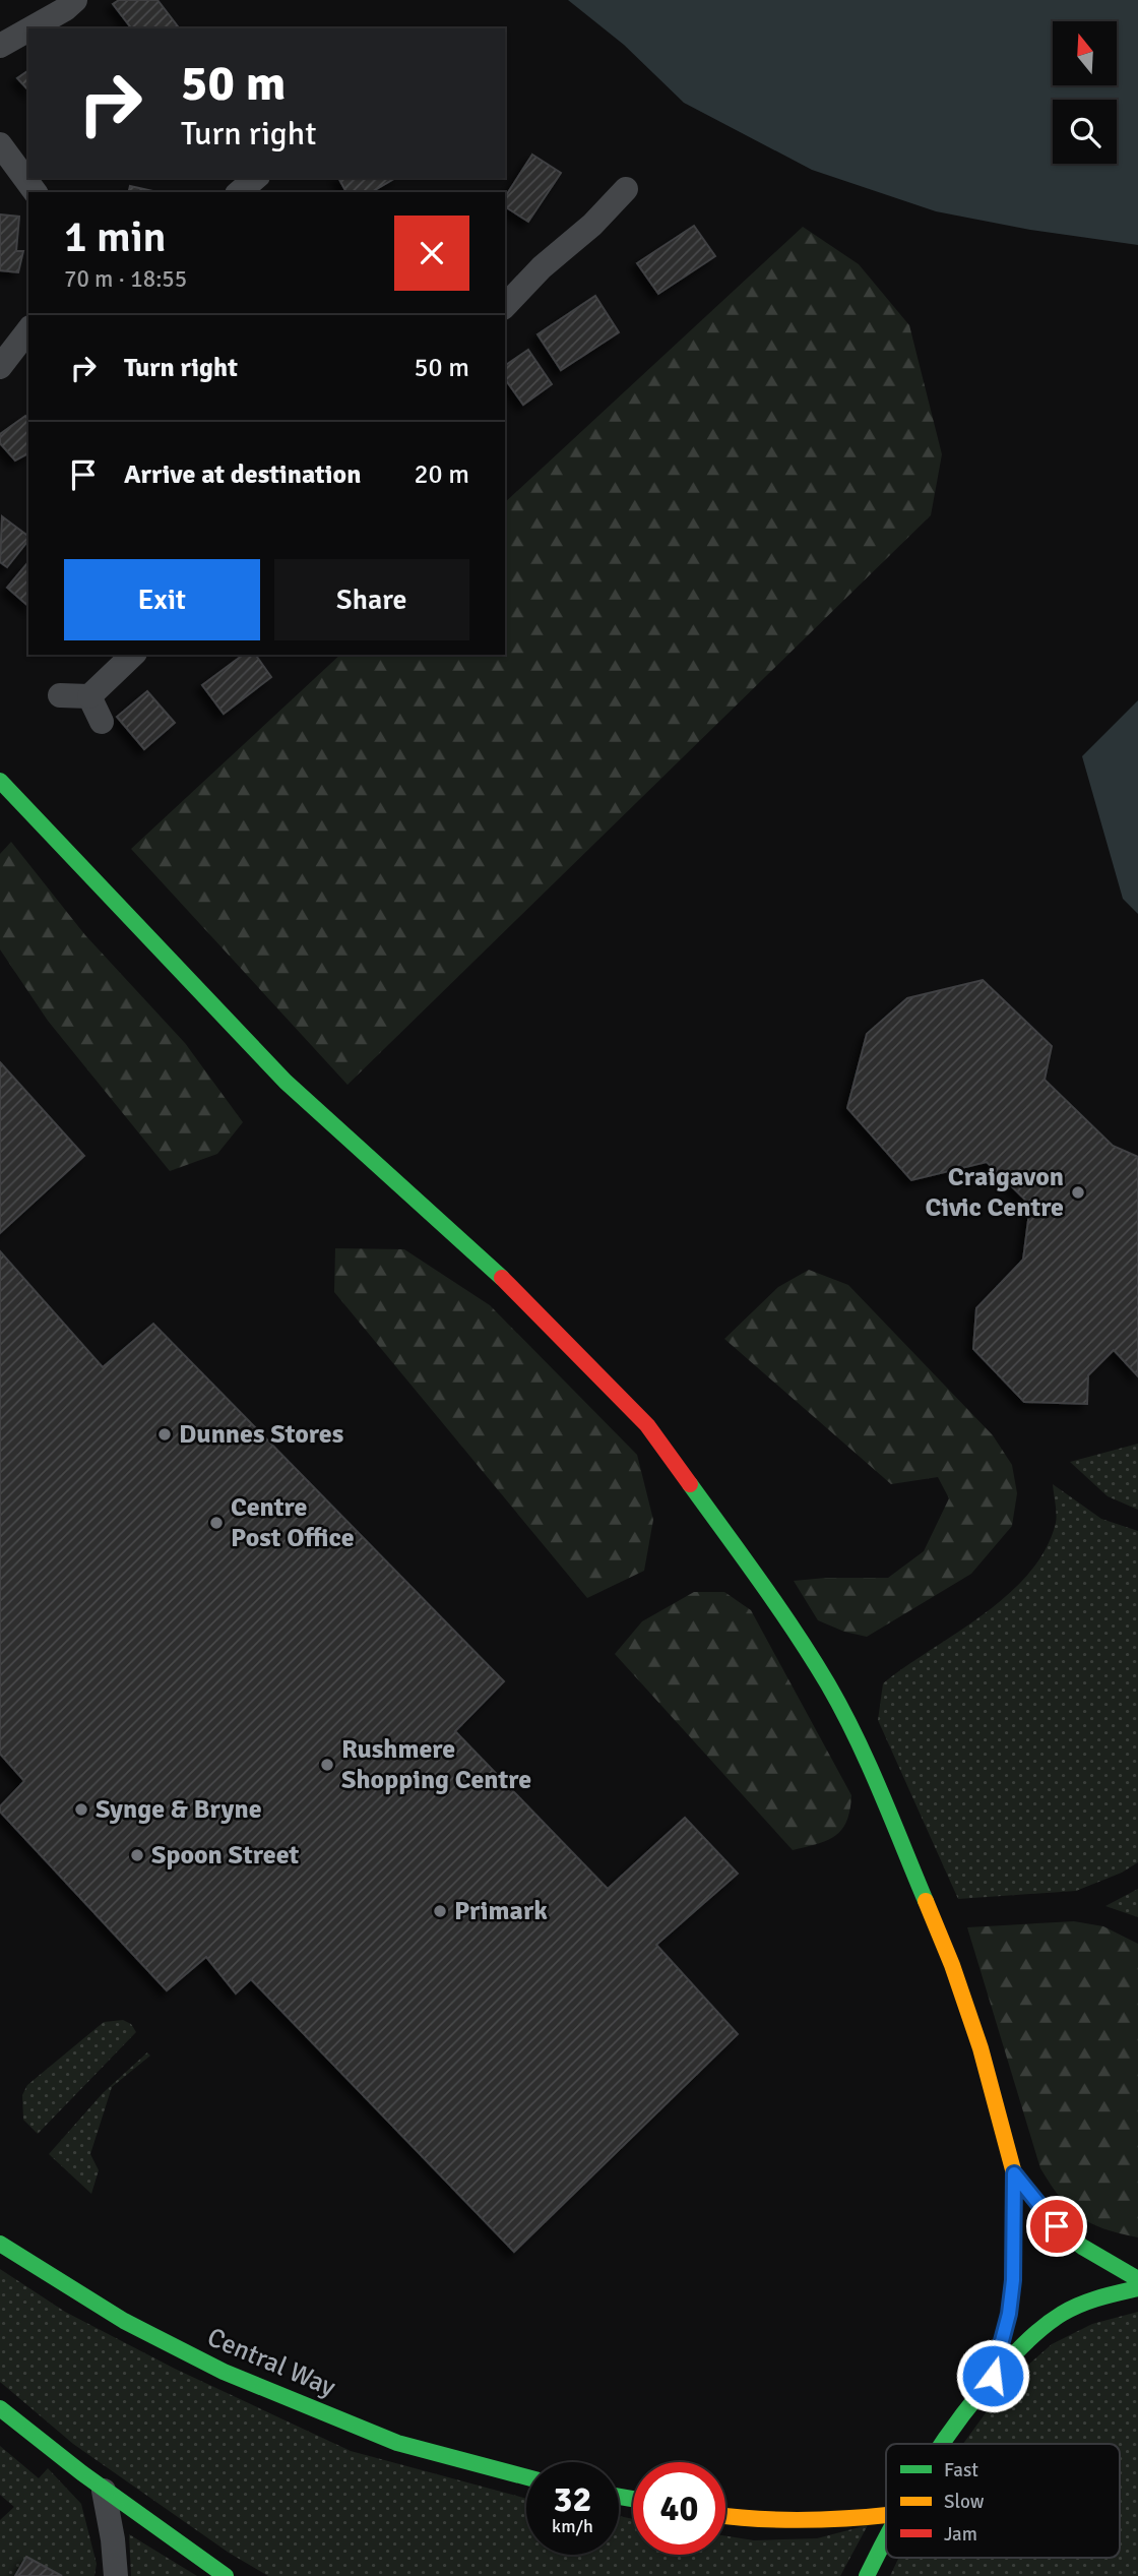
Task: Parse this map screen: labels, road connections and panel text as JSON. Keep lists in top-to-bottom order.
{
  "streets": {
    "main road": ["Central Way"]
  },
  "places": [
    "Craigavon Civic Centre",
    "Dunnes Stores",
    "Centre Post Office",
    "Rushmere Shopping Centre",
    "Synge & Bryne",
    "Spoon Street",
    "Primark"
  ],
  "legend": ["Fast", "Slow", "Jam"],
  "north": "top",
  "page": {
    "turn": ["50 m", "Turn right"],
    "heading": ["1 min", "70 m · 18:55"],
    "list": [
      {
        "name": "Turn right",
        "value": "50 m"
      },
      {
        "name": "Arrive at destination",
        "value": "20 m"
      }
    ],
    "buttons": ["Exit", "Share"],
    "speed": "32 km/h",
    "limit": "40"
  }
}
